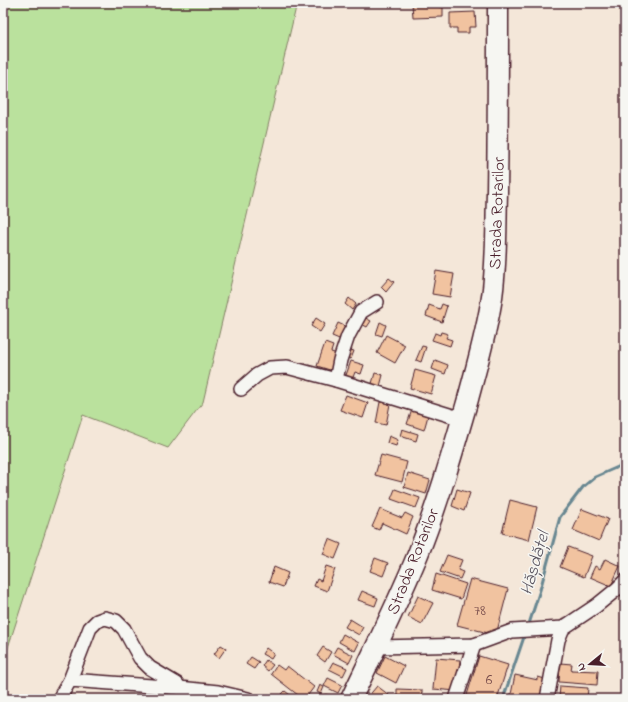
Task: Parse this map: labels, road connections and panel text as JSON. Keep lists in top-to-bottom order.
{
  "streets": {
    "main road": ["Strada Rotarilor"]
  },
  "water": ["Hășdățel"],
  "house_numbers": ["78", "6"],
  "north": "left"
}
